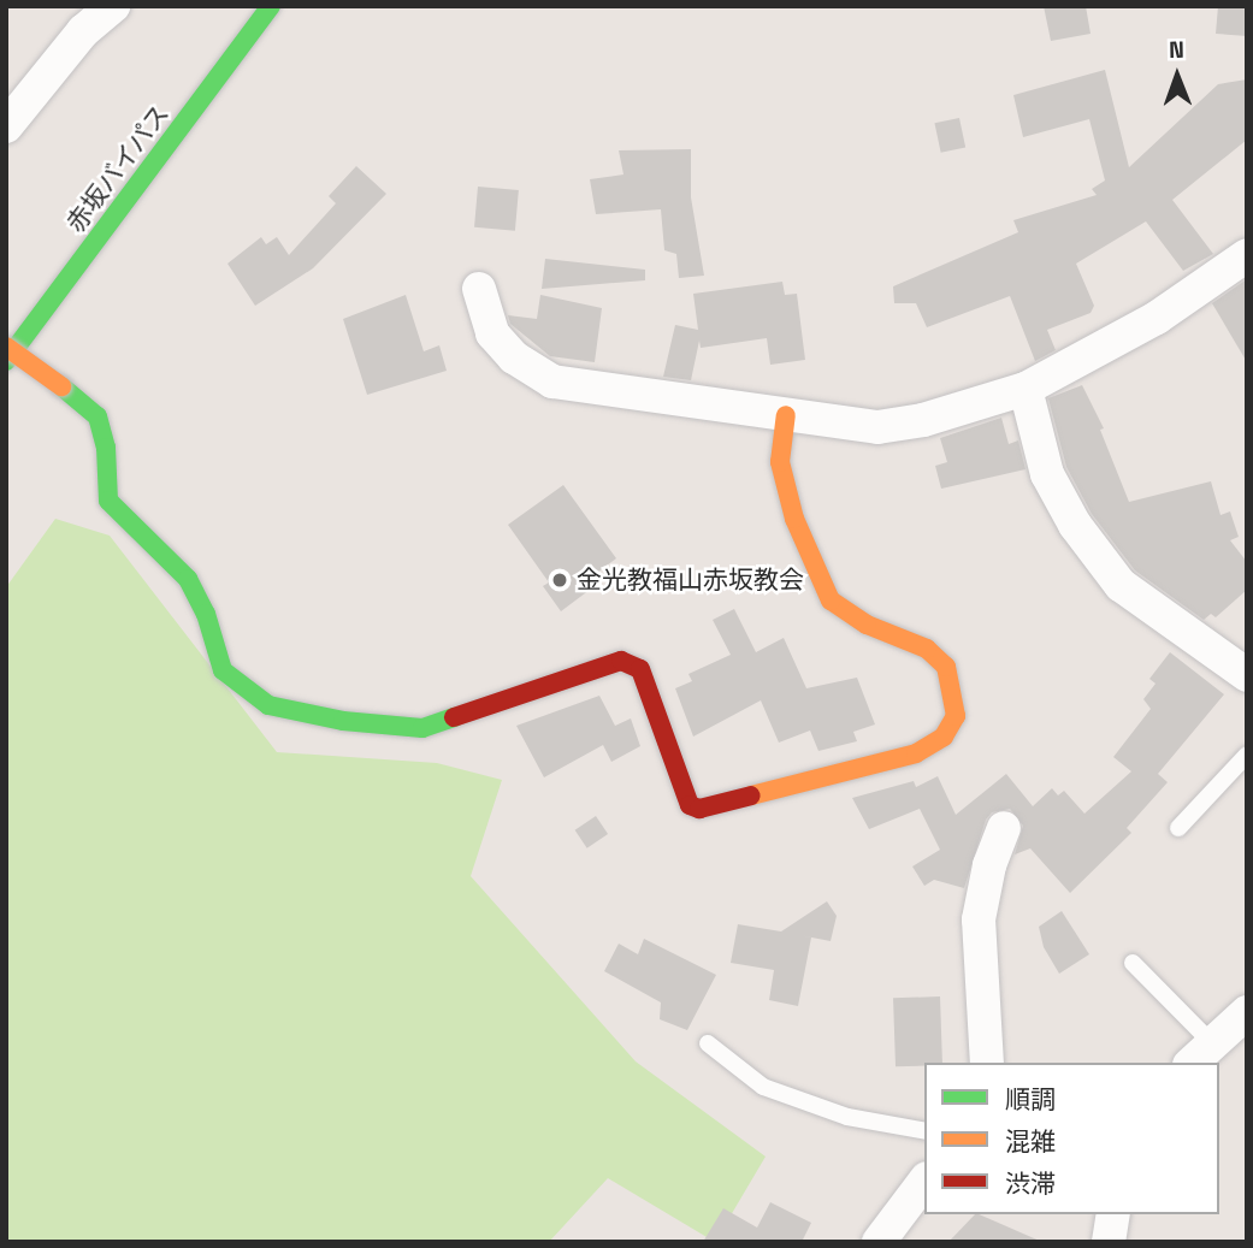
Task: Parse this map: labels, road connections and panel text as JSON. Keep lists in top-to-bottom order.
{
  "streets": {
    "main road": ["赤坂バイパス"]
  },
  "places": ["金光教福山赤坂教会"],
  "legend": ["順調", "混雑", "渋滞"],
  "north": "top"
}
